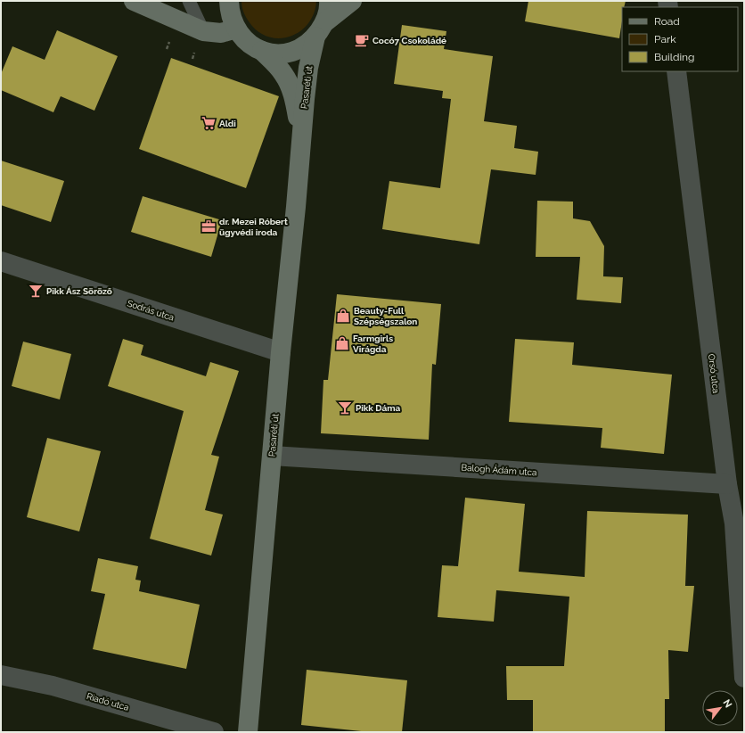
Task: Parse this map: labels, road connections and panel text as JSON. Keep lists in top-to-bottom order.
{
  "streets": {
    "street": [
      "Pasaréti út",
      "Sodrás utca",
      "Orsó utca",
      "Balogh Ádám utca",
      "Riadó utca"
    ]
  },
  "crossings": [
    ["Pasaréti út", "Sodrás utca"],
    ["Pasaréti út", "Balogh Ádám utca"],
    ["Orsó utca", "Balogh Ádám utca"]
  ],
  "places": {
    "cafe": ["Cocó7 Csokoládé"],
    "supermarket": ["Aldi"],
    "office": ["dr. Mezei Róbert ügyvédi iroda"],
    "bar": ["Pikk Ász Söröző", "Pikk Dáma"],
    "shop": ["Beauty-Full Szépségszalon", "Farmgirls Virágda"]
  },
  "legend": ["Road", "Park", "Building"],
  "north": "top right"
}
